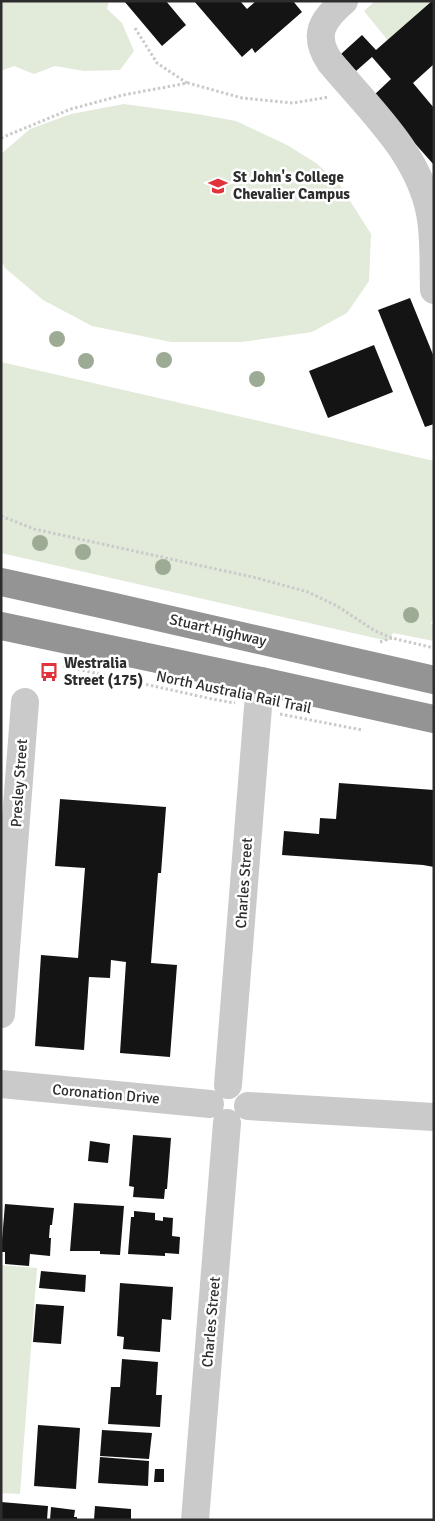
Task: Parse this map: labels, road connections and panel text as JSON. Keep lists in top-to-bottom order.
{
  "streets": {
    "highway": ["Stuart Highway"],
    "street": ["Presley Street", "Charles Street", "Coronation Drive"],
    "path": ["North Australia Rail Trail"]
  },
  "crossings": [
    ["North Australia Rail Trail", "Charles Street"],
    ["Charles Street", "Coronation Drive"]
  ],
  "places": {
    "school or university": ["St John's College Chevalier Campus"],
    "bus stop": ["Westralia Street (175)"]
  }
}
